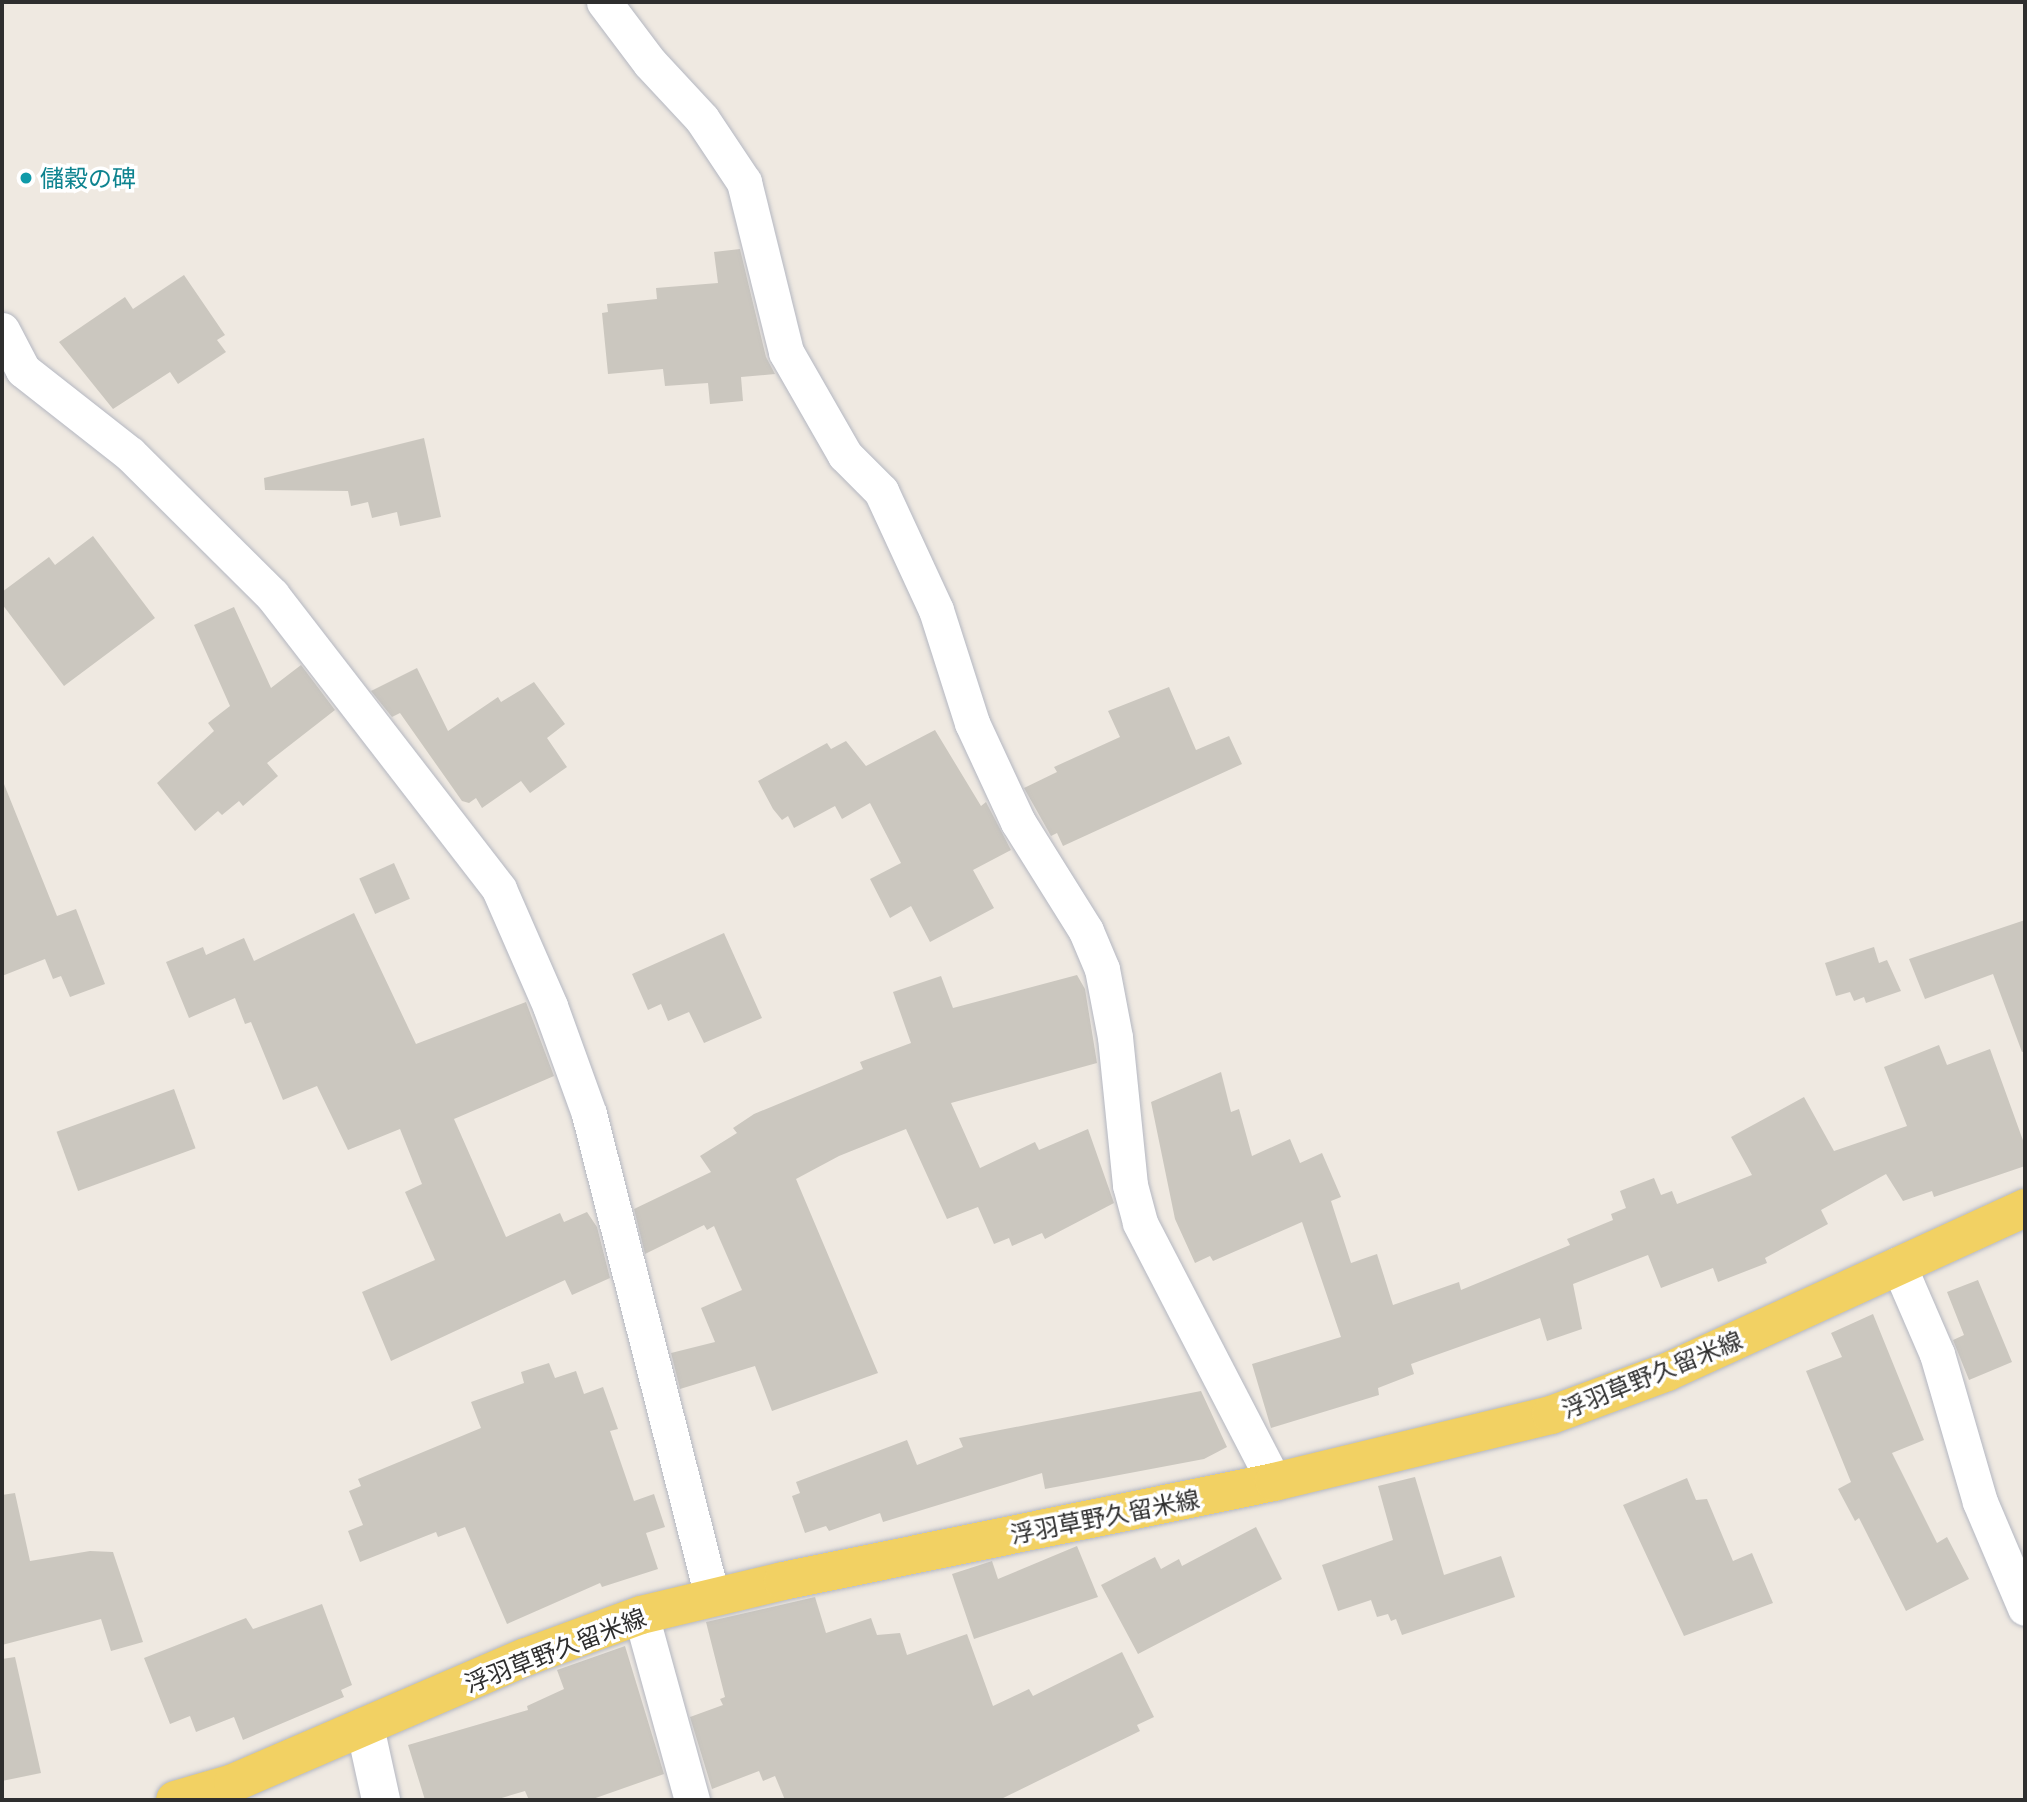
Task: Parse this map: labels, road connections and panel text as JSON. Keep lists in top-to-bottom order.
{
  "streets": {
    "main road": ["浮羽草野久留米線"]
  },
  "places": ["儲穀の碑"]
}
